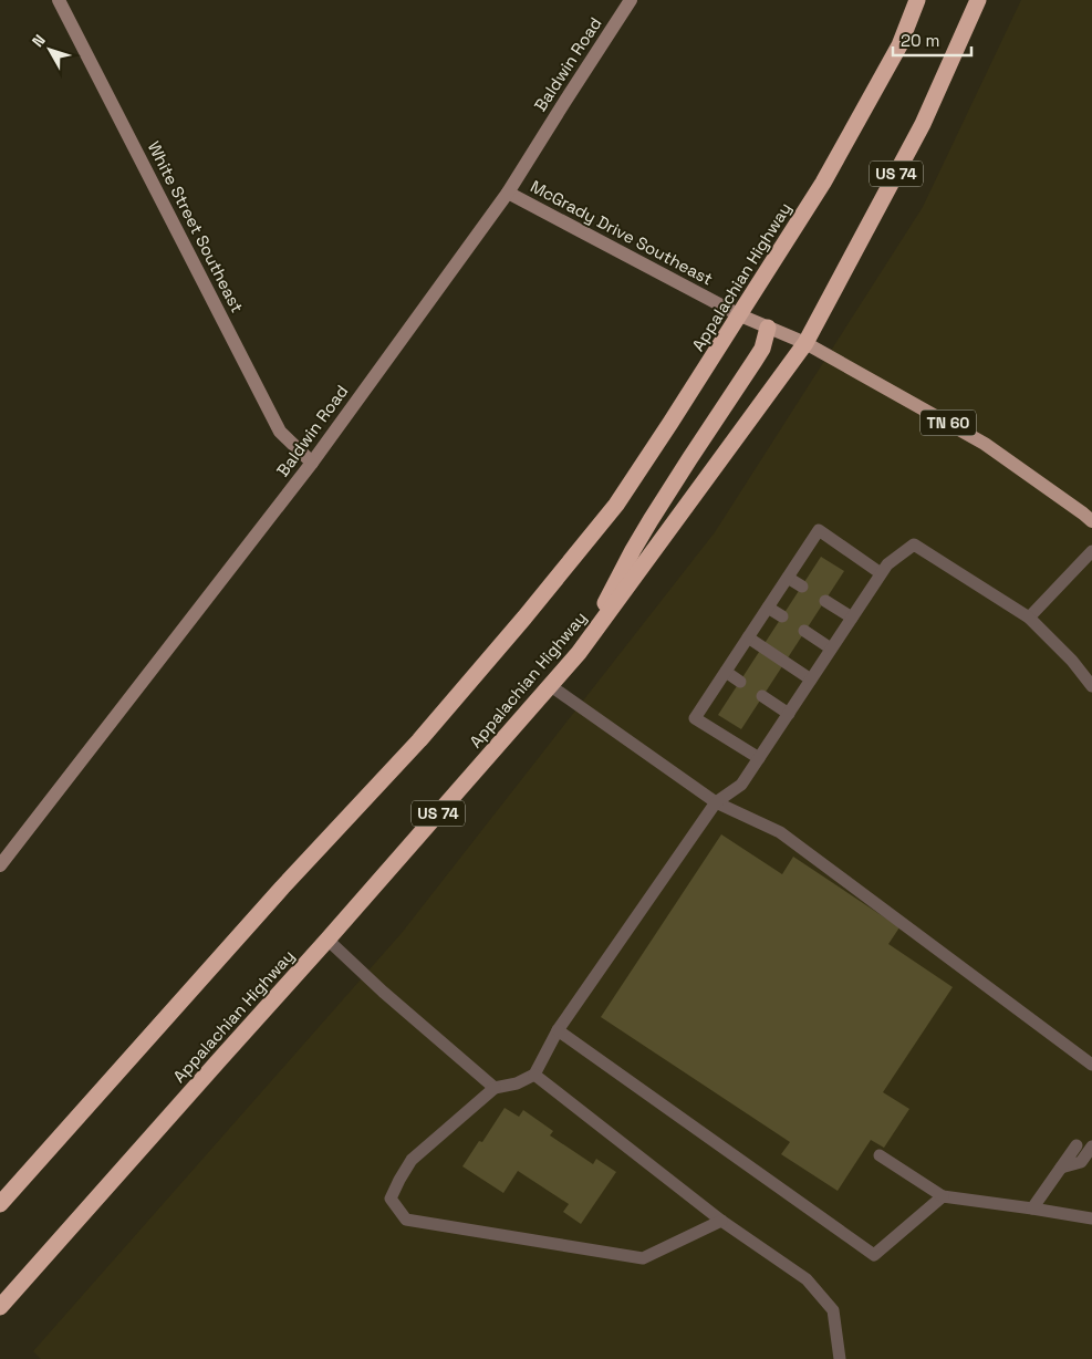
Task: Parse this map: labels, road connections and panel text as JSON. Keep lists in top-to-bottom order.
{
  "streets": {
    "highway": ["US 74", "Appalachian Highway"],
    "main road": ["McGrady Drive Southeast", "TN 60"],
    "street": ["Baldwin Road", "White Street Southeast"]
  },
  "crossings": [
    ["Baldwin Road", "White Street Southeast"],
    ["Baldwin Road", "McGrady Drive Southeast"],
    ["McGrady Drive Southeast", "Appalachian Highway"]
  ],
  "scale_bar": "20 m",
  "north": "top left"
}
